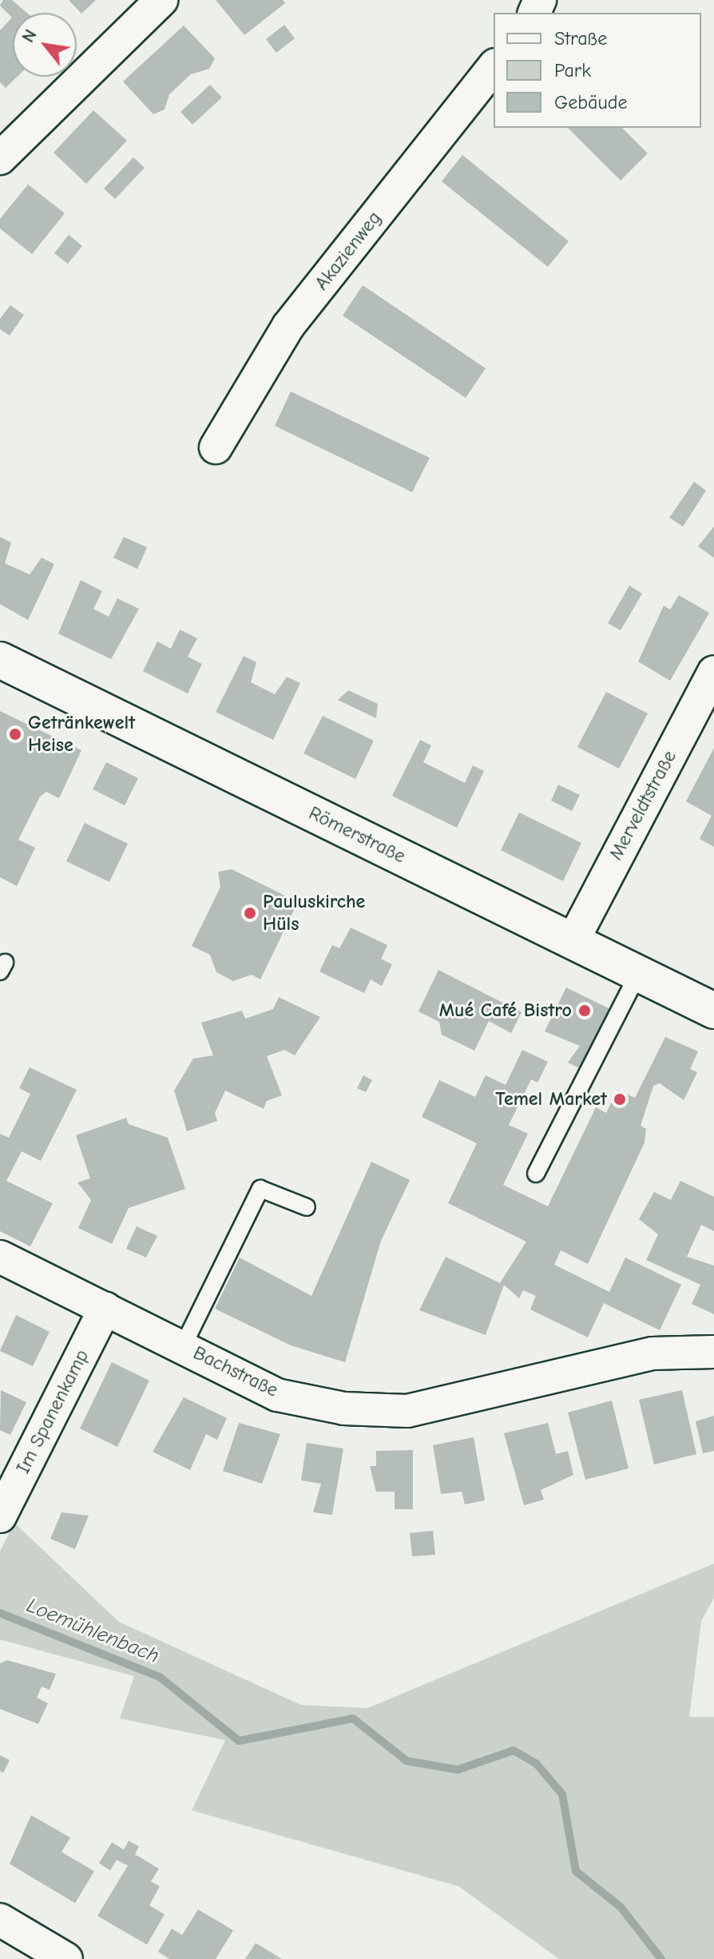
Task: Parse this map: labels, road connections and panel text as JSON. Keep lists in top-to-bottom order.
{
  "streets": {
    "main road": ["Römerstraße"],
    "street": [
      "Akazienweg",
      "Merveldtstraße",
      "Bachstraße",
      "Im Spanenkamp"
    ]
  },
  "crossings": [
    ["Merveldtstraße", "Römerstraße"],
    ["Bachstraße", "Im Spanenkamp"]
  ],
  "water": ["Loemühlenbach"],
  "places": [
    "Getränkewelt Heise",
    "Pauluskirche Hüls",
    "Mué Café Bistro",
    "Temel Market"
  ],
  "legend": ["Straße", "Park", "Gebäude"],
  "north": "top left"
}
